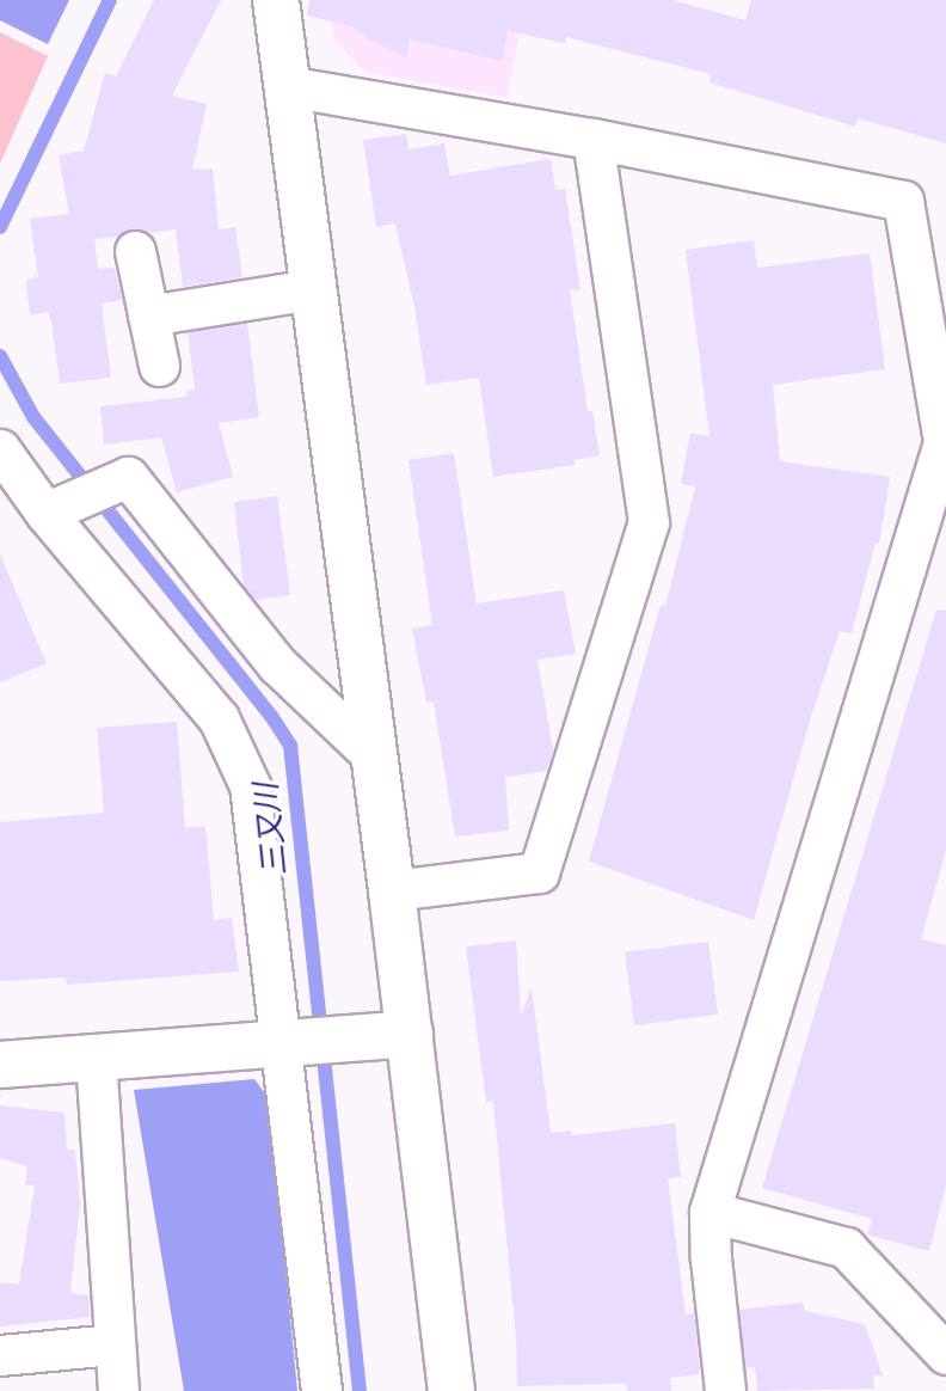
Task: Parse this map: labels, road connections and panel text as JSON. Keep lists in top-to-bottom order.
{
  "water": ["三又川"]
}
